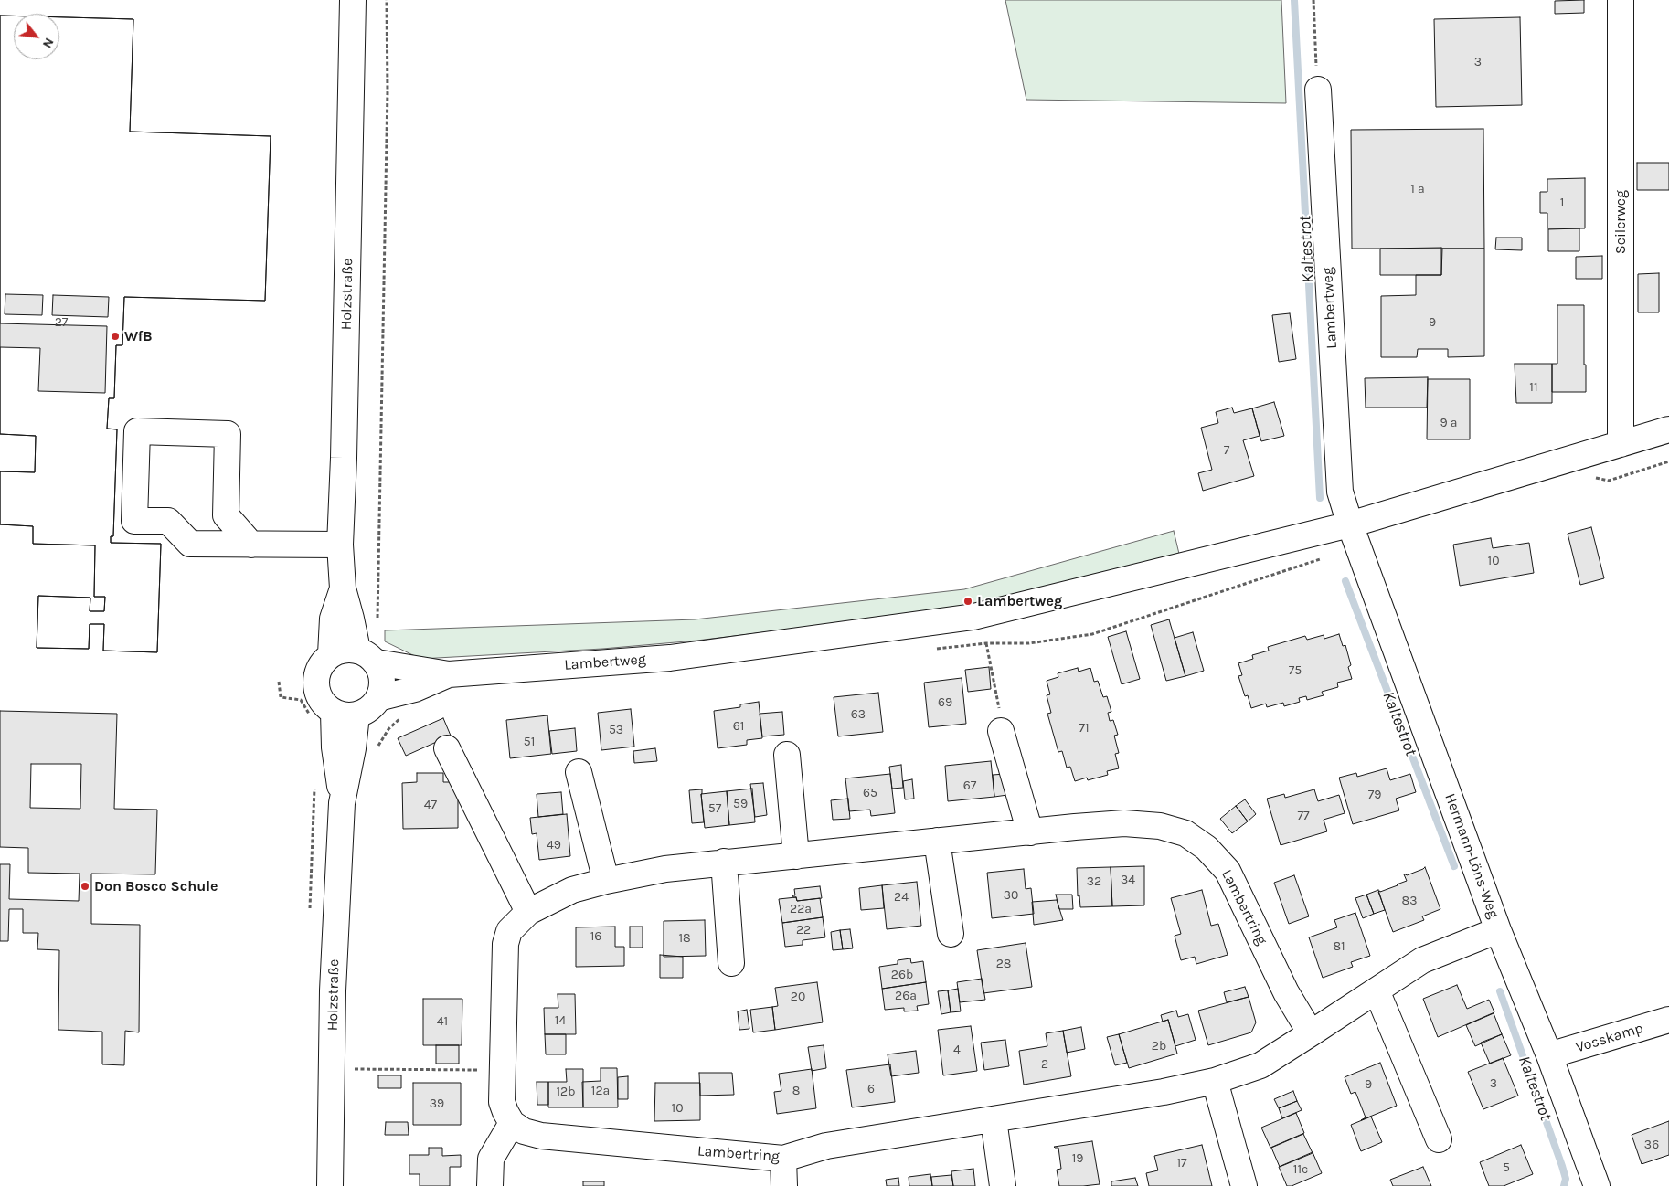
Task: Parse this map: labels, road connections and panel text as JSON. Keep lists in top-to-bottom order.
{
  "streets": {
    "street": [
      "Seilerweg",
      "Holzstraße",
      "Lambertweg",
      "Hermann-Löns-Weg",
      "Lambertring",
      "Vosskamp"
    ]
  },
  "crossings": [
    ["Seilerweg", "Lambertweg"],
    ["Holzstraße", "Lambertweg"],
    ["Lambertweg", "Hermann-Löns-Weg"],
    ["Hermann-Löns-Weg", "Lambertring"],
    ["Hermann-Löns-Weg", "Vosskamp"]
  ],
  "water": ["Kaltestrot"],
  "places": ["WfB", "Lambertweg", "Don Bosco Schule"],
  "house_numbers": [
    "3",
    "1 a",
    "1",
    "27",
    "9",
    "11",
    "9 a",
    "7",
    "10",
    "75",
    "69",
    "63",
    "61",
    "71",
    "53",
    "51",
    "67",
    "65",
    "79",
    "59",
    "47",
    "57",
    "77",
    "49",
    "34",
    "32",
    "30",
    "24",
    "83",
    "22a",
    "22",
    "16",
    "18",
    "81",
    "28",
    "26b",
    "26a",
    "20",
    "14",
    "41",
    "2b",
    "4",
    "2",
    "3",
    "9",
    "6",
    "12a",
    "8",
    "12b",
    "39",
    "10",
    "36",
    "19",
    "17",
    "5",
    "11c"
  ],
  "north": "bottom right"
}
